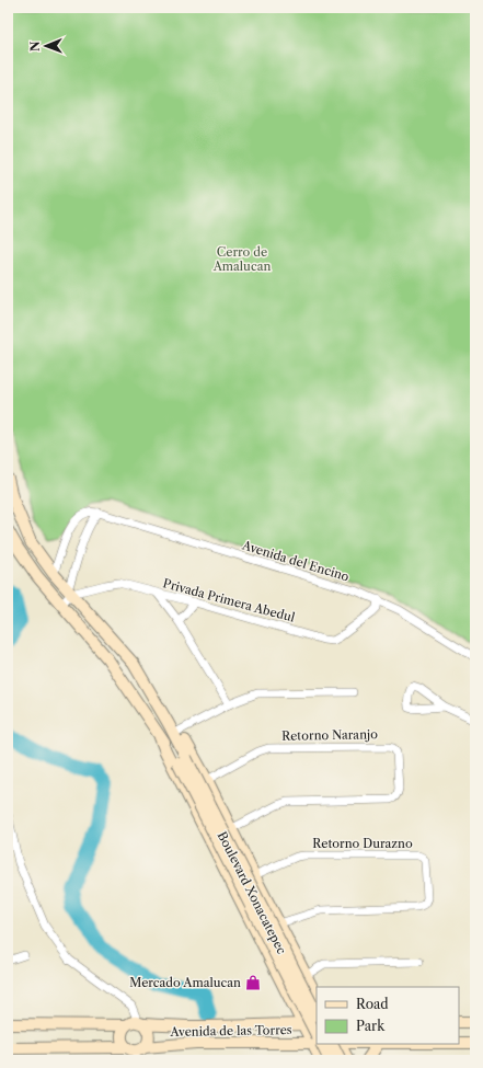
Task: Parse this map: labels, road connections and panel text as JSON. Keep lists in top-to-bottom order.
{
  "streets": {
    "street": [
      "Avenida del Encino",
      "Privada Primera Abedul",
      "Retorno Naranjo",
      "Retorno Durazno",
      "Boulevard Xonacatepec",
      "Avenida de las Torres"
    ]
  },
  "crossings": [
    ["Avenida del Encino", "Privada Primera Abedul"],
    ["Privada Primera Abedul", "Boulevard Xonacatepec"],
    ["Retorno Naranjo", "Boulevard Xonacatepec"],
    ["Retorno Durazno", "Boulevard Xonacatepec"],
    ["Boulevard Xonacatepec", "Avenida de las Torres"]
  ],
  "parks": ["Cerro de Amalucan"],
  "places": {
    "shop": ["Mercado Amalucan"]
  },
  "legend": ["Road", "Park"],
  "north": "left"
}
